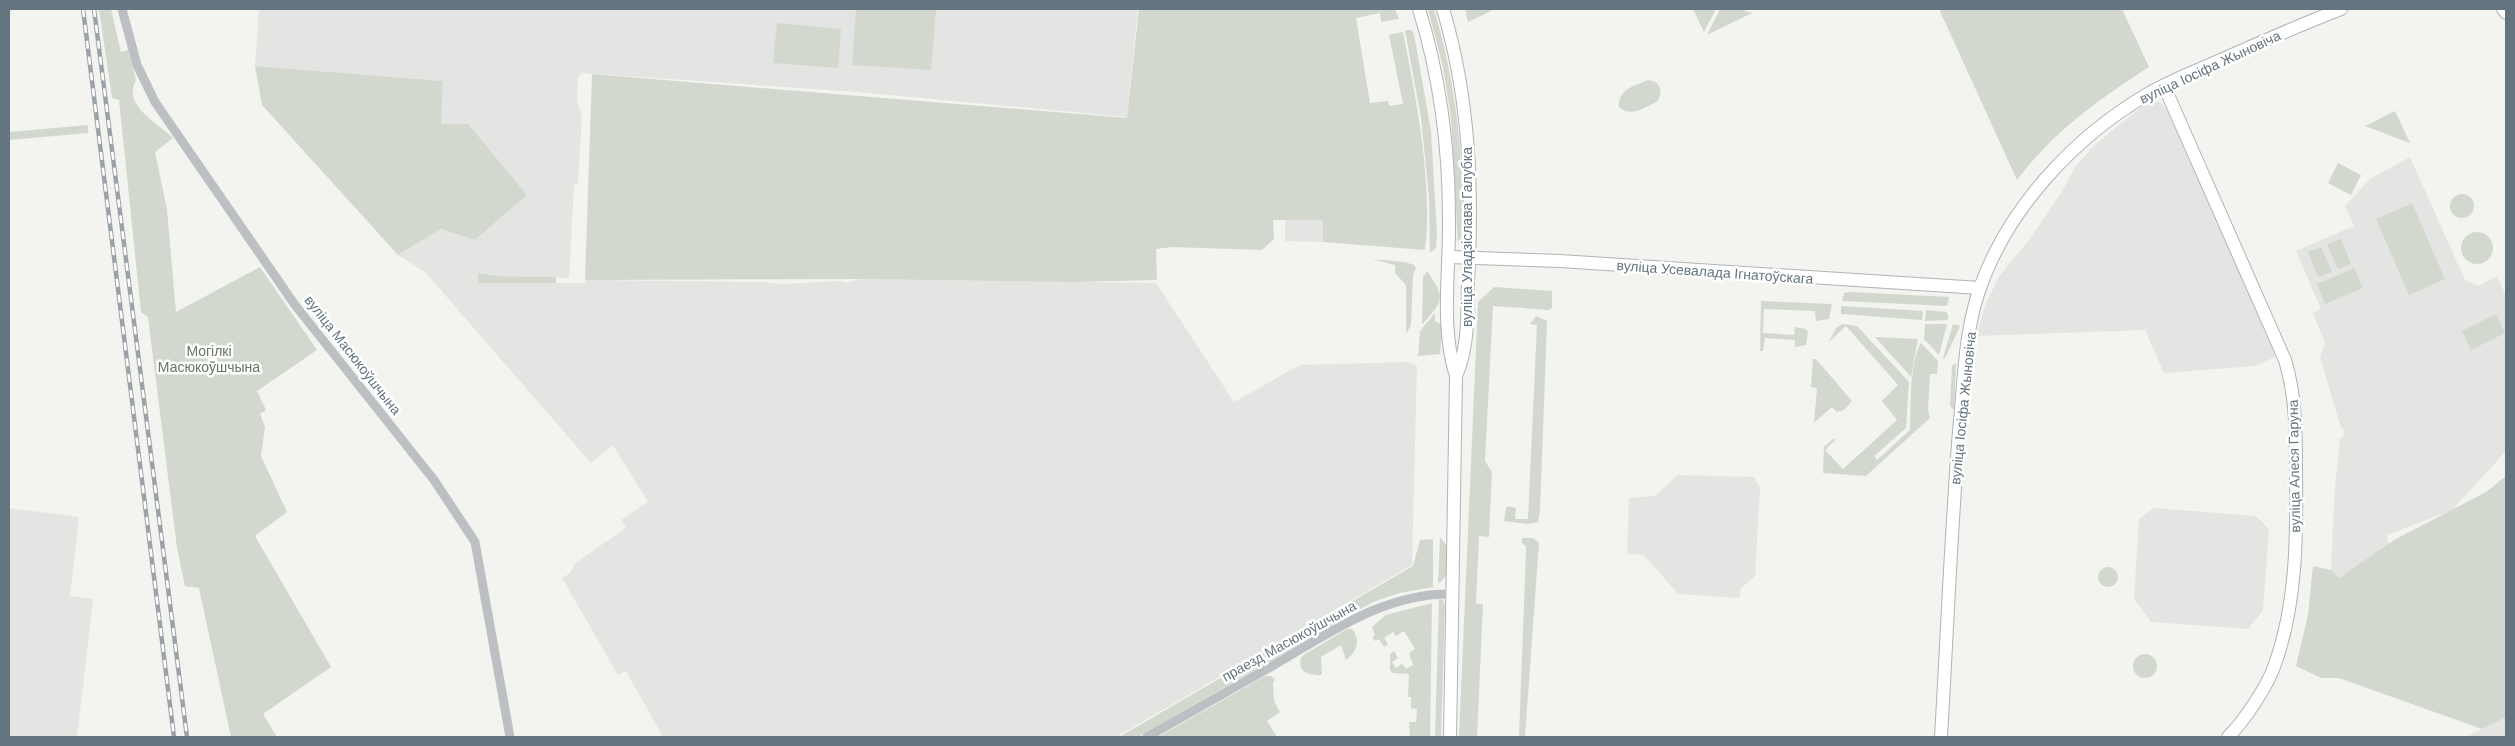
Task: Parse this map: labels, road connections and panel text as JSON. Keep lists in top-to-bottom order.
{
  "streets": {
    "main road": [
      "вуліца Іосіфа Жыновіча",
      "вуліца Уладзіслава Галубка",
      "вуліца Усевалада Ігнатоўскага",
      "вуліца Алеся Гаруна"
    ],
    "street": ["вуліца Масюкоўшчына", "праезд Масюкоўшчына"]
  },
  "crossings": [
    ["вуліца Іосіфа Жыновіча", "вуліца Усевалада Ігнатоўскага"],
    ["вуліца Іосіфа Жыновіча", "вуліца Алеся Гаруна"],
    ["вуліца Уладзіслава Галубка", "вуліца Усевалада Ігнатоўскага"],
    ["вуліца Уладзіслава Галубка", "праезд Масюкоўшчына"]
  ],
  "parks": ["Могілкі Масюкоўшчына"]
}
